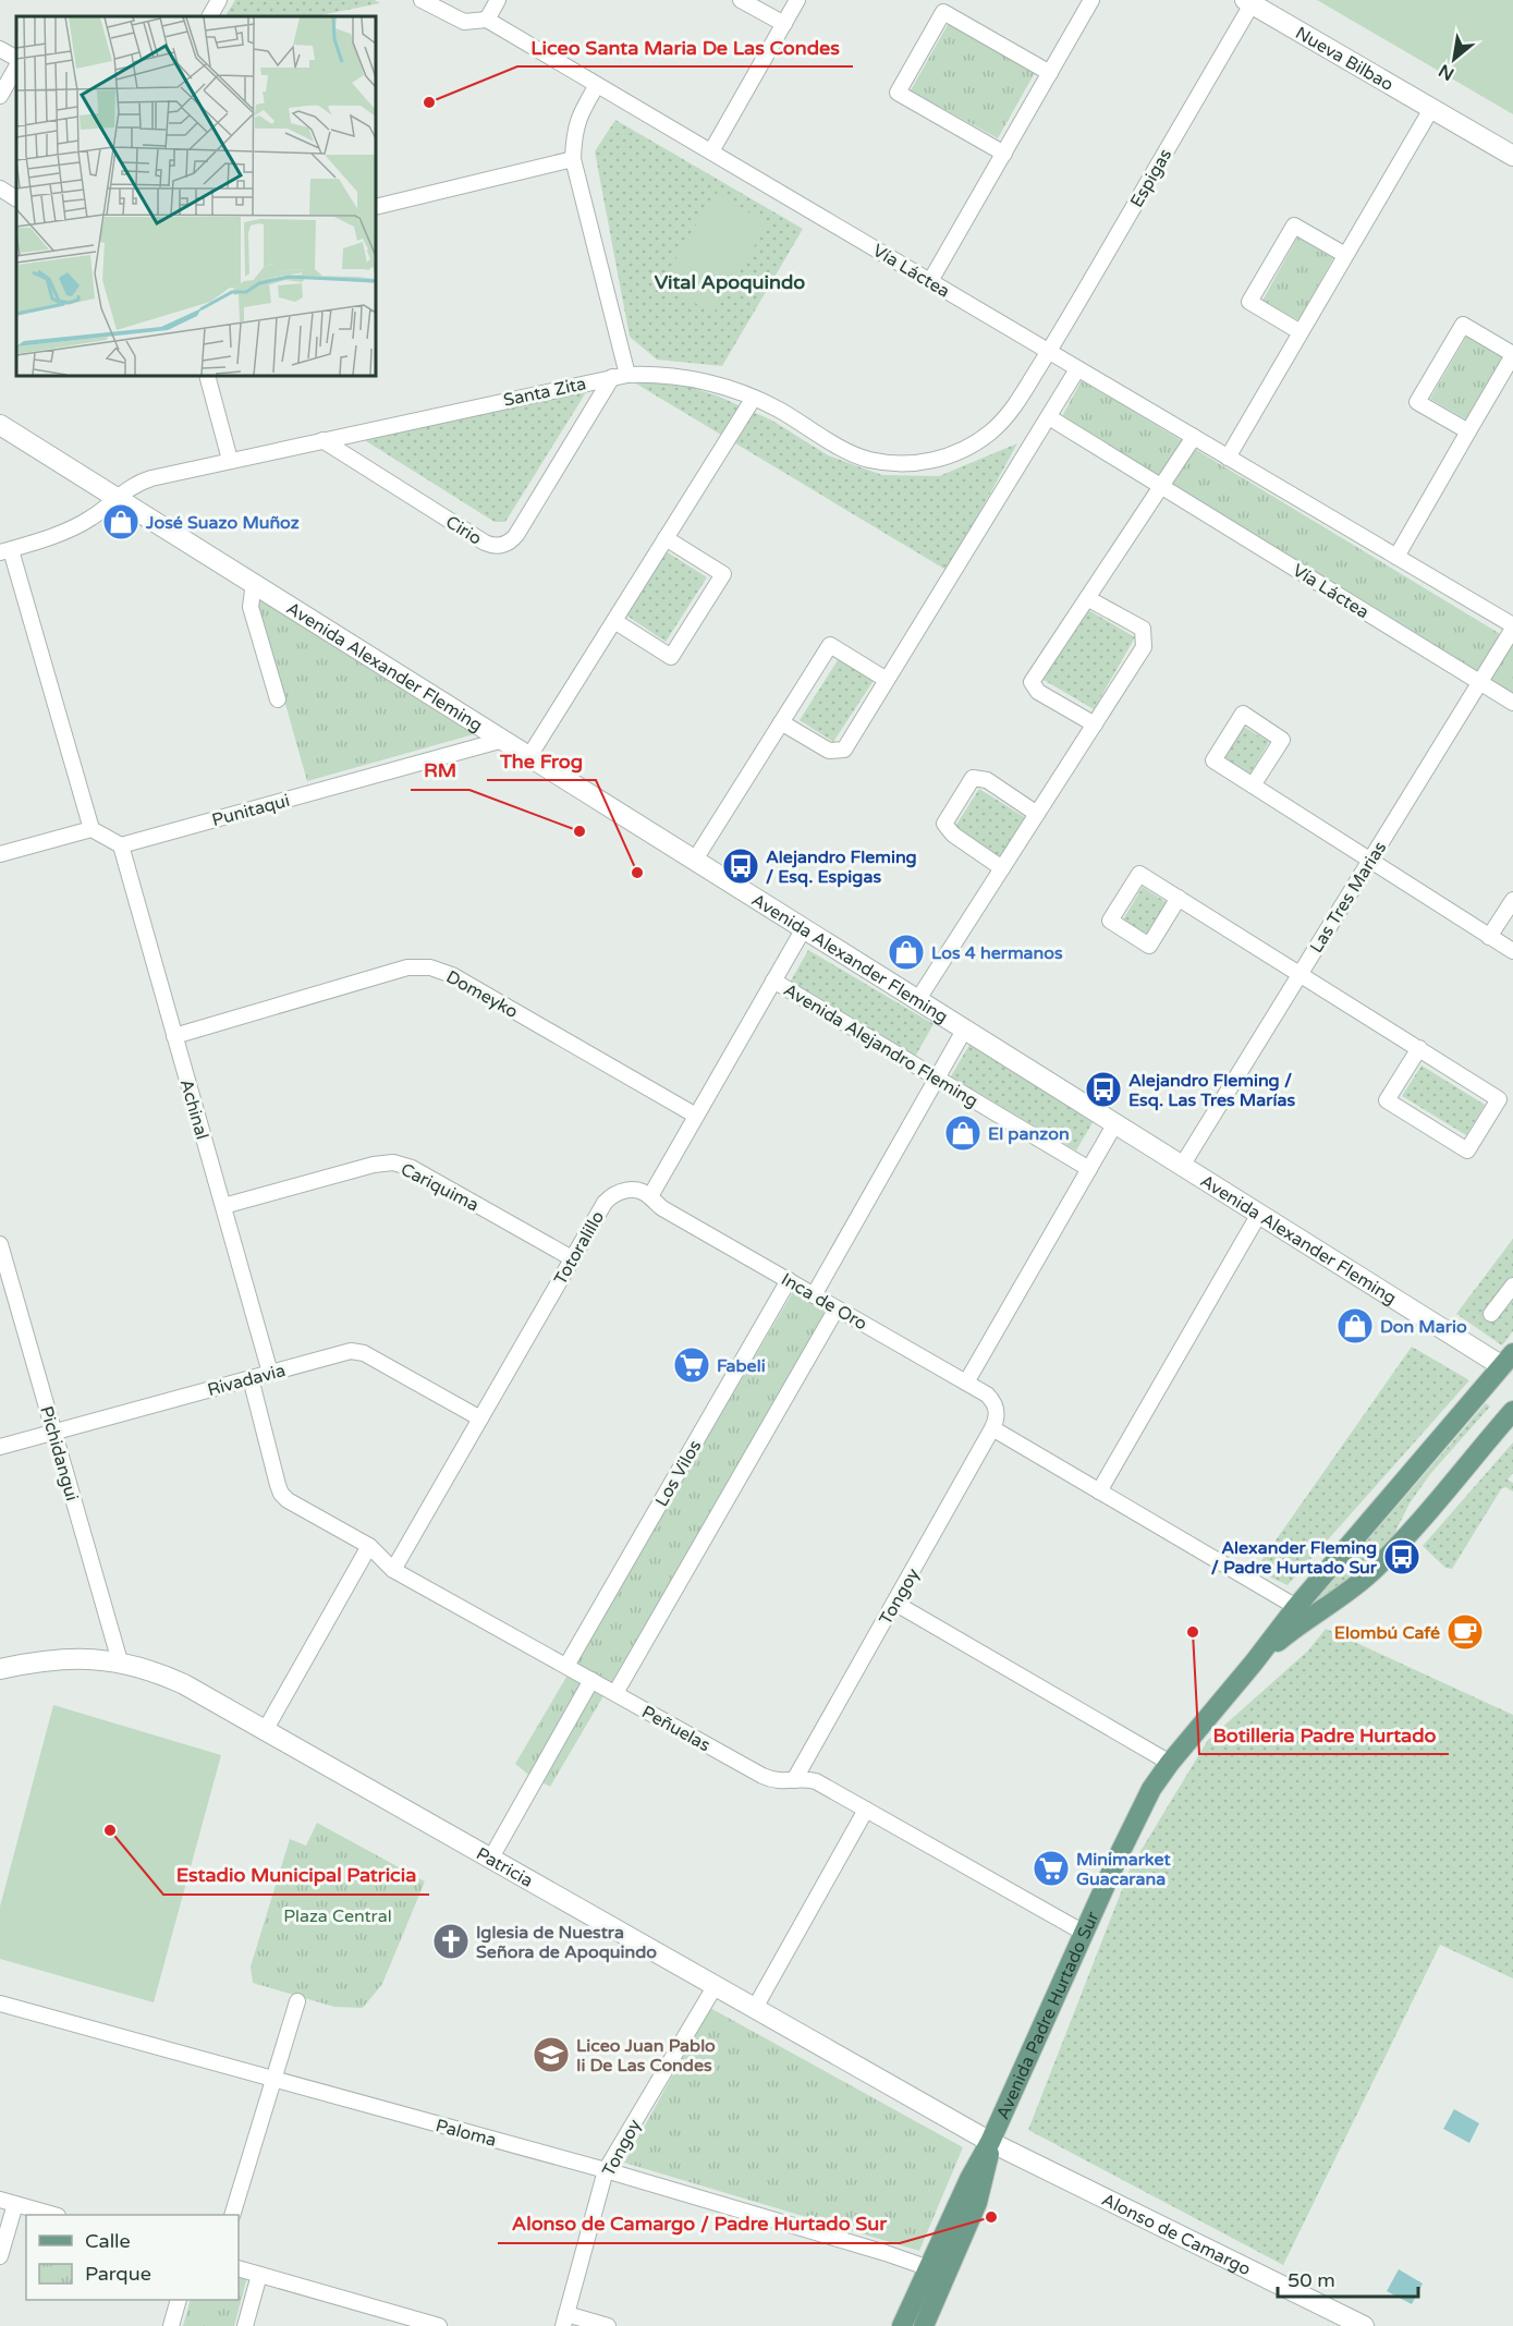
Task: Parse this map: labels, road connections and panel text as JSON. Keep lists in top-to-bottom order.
{
  "streets": {
    "main road": ["Avenida Padre Hurtado Sur"],
    "street": [
      "Nueva Bilbao",
      "Espigas",
      "Vía Láctea",
      "Santa Zita",
      "Cirio",
      "Avenida Alexander Fleming",
      "Punitaqui",
      "Las Tres Marias",
      "Domeyko",
      "Avenida Alejandro Fleming",
      "Achinal",
      "Cariquima",
      "Totoralillo",
      "Inca de Oro",
      "Rivadavia",
      "Pichidangui",
      "Los Vilos",
      "Tongoy",
      "Peñuelas",
      "Patricia",
      "Paloma",
      "Alonso de Camargo"
    ]
  },
  "crossings": [
    ["Nueva Bilbao", "Espigas"],
    ["Espigas", "Vía Láctea"],
    ["Espigas", "Santa Zita"],
    ["Vía Láctea", "Santa Zita"],
    ["Vía Láctea", "Las Tres Marias"],
    ["Santa Zita", "Cirio"],
    ["Santa Zita", "Avenida Alexander Fleming"],
    ["Avenida Alexander Fleming", "Punitaqui"],
    ["Avenida Alexander Fleming", "Las Tres Marias"],
    ["Avenida Alexander Fleming", "Avenida Padre Hurtado Sur"],
    ["Punitaqui", "Achinal"],
    ["Domeyko", "Achinal"],
    ["Achinal", "Cariquima"],
    ["Achinal", "Rivadavia"],
    ["Cariquima", "Totoralillo"],
    ["Totoralillo", "Inca de Oro"],
    ["Totoralillo", "Rivadavia"],
    ["Totoralillo", "Peñuelas"],
    ["Inca de Oro", "Los Vilos"],
    ["Inca de Oro", "Tongoy"],
    ["Rivadavia", "Pichidangui"],
    ["Rivadavia", "Peñuelas"],
    ["Pichidangui", "Patricia"],
    ["Los Vilos", "Peñuelas"],
    ["Tongoy", "Peñuelas"],
    ["Tongoy", "Patricia"],
    ["Tongoy", "Paloma"],
    ["Peñuelas", "Avenida Padre Hurtado Sur"],
    ["Patricia", "Avenida Padre Hurtado Sur"],
    ["Patricia", "Alonso de Camargo"],
    ["Avenida Padre Hurtado Sur", "Paloma"],
    ["Avenida Padre Hurtado Sur", "Alonso de Camargo"]
  ],
  "districts": ["Vital Apoquindo"],
  "parks": ["Plaza Central"],
  "places": {
    "other": [
      "Liceo Santa Maria De Las Condes",
      "RM",
      "The Frog",
      "Botilleria Padre Hurtado",
      "Estadio Municipal Patricia",
      "Alonso de Camargo / Padre Hurtado Sur"
    ],
    "shop": [
      "José Suazo Muñoz",
      "Los 4 hermanos",
      "El panzon",
      "Don Mario"
    ],
    "bus stop": ["Alejandro Fleming / Esq. Espigas", "Alejandro Fleming / Esq. Las Tres Marías", "Alexander Fleming / Padre Hurtado Sur"],
    "supermarket": ["Fabeli", "Minimarket Guacarana"],
    "cafe": ["Elombú Café"],
    "church": ["Iglesia de Nuestra Señora de Apoquindo"],
    "school or university": ["Liceo Juan Pablo Ii De Las Condes"]
  },
  "legend": ["Calle", "Parque"],
  "scale_bar": "50 m",
  "north": "bottom left"
}
